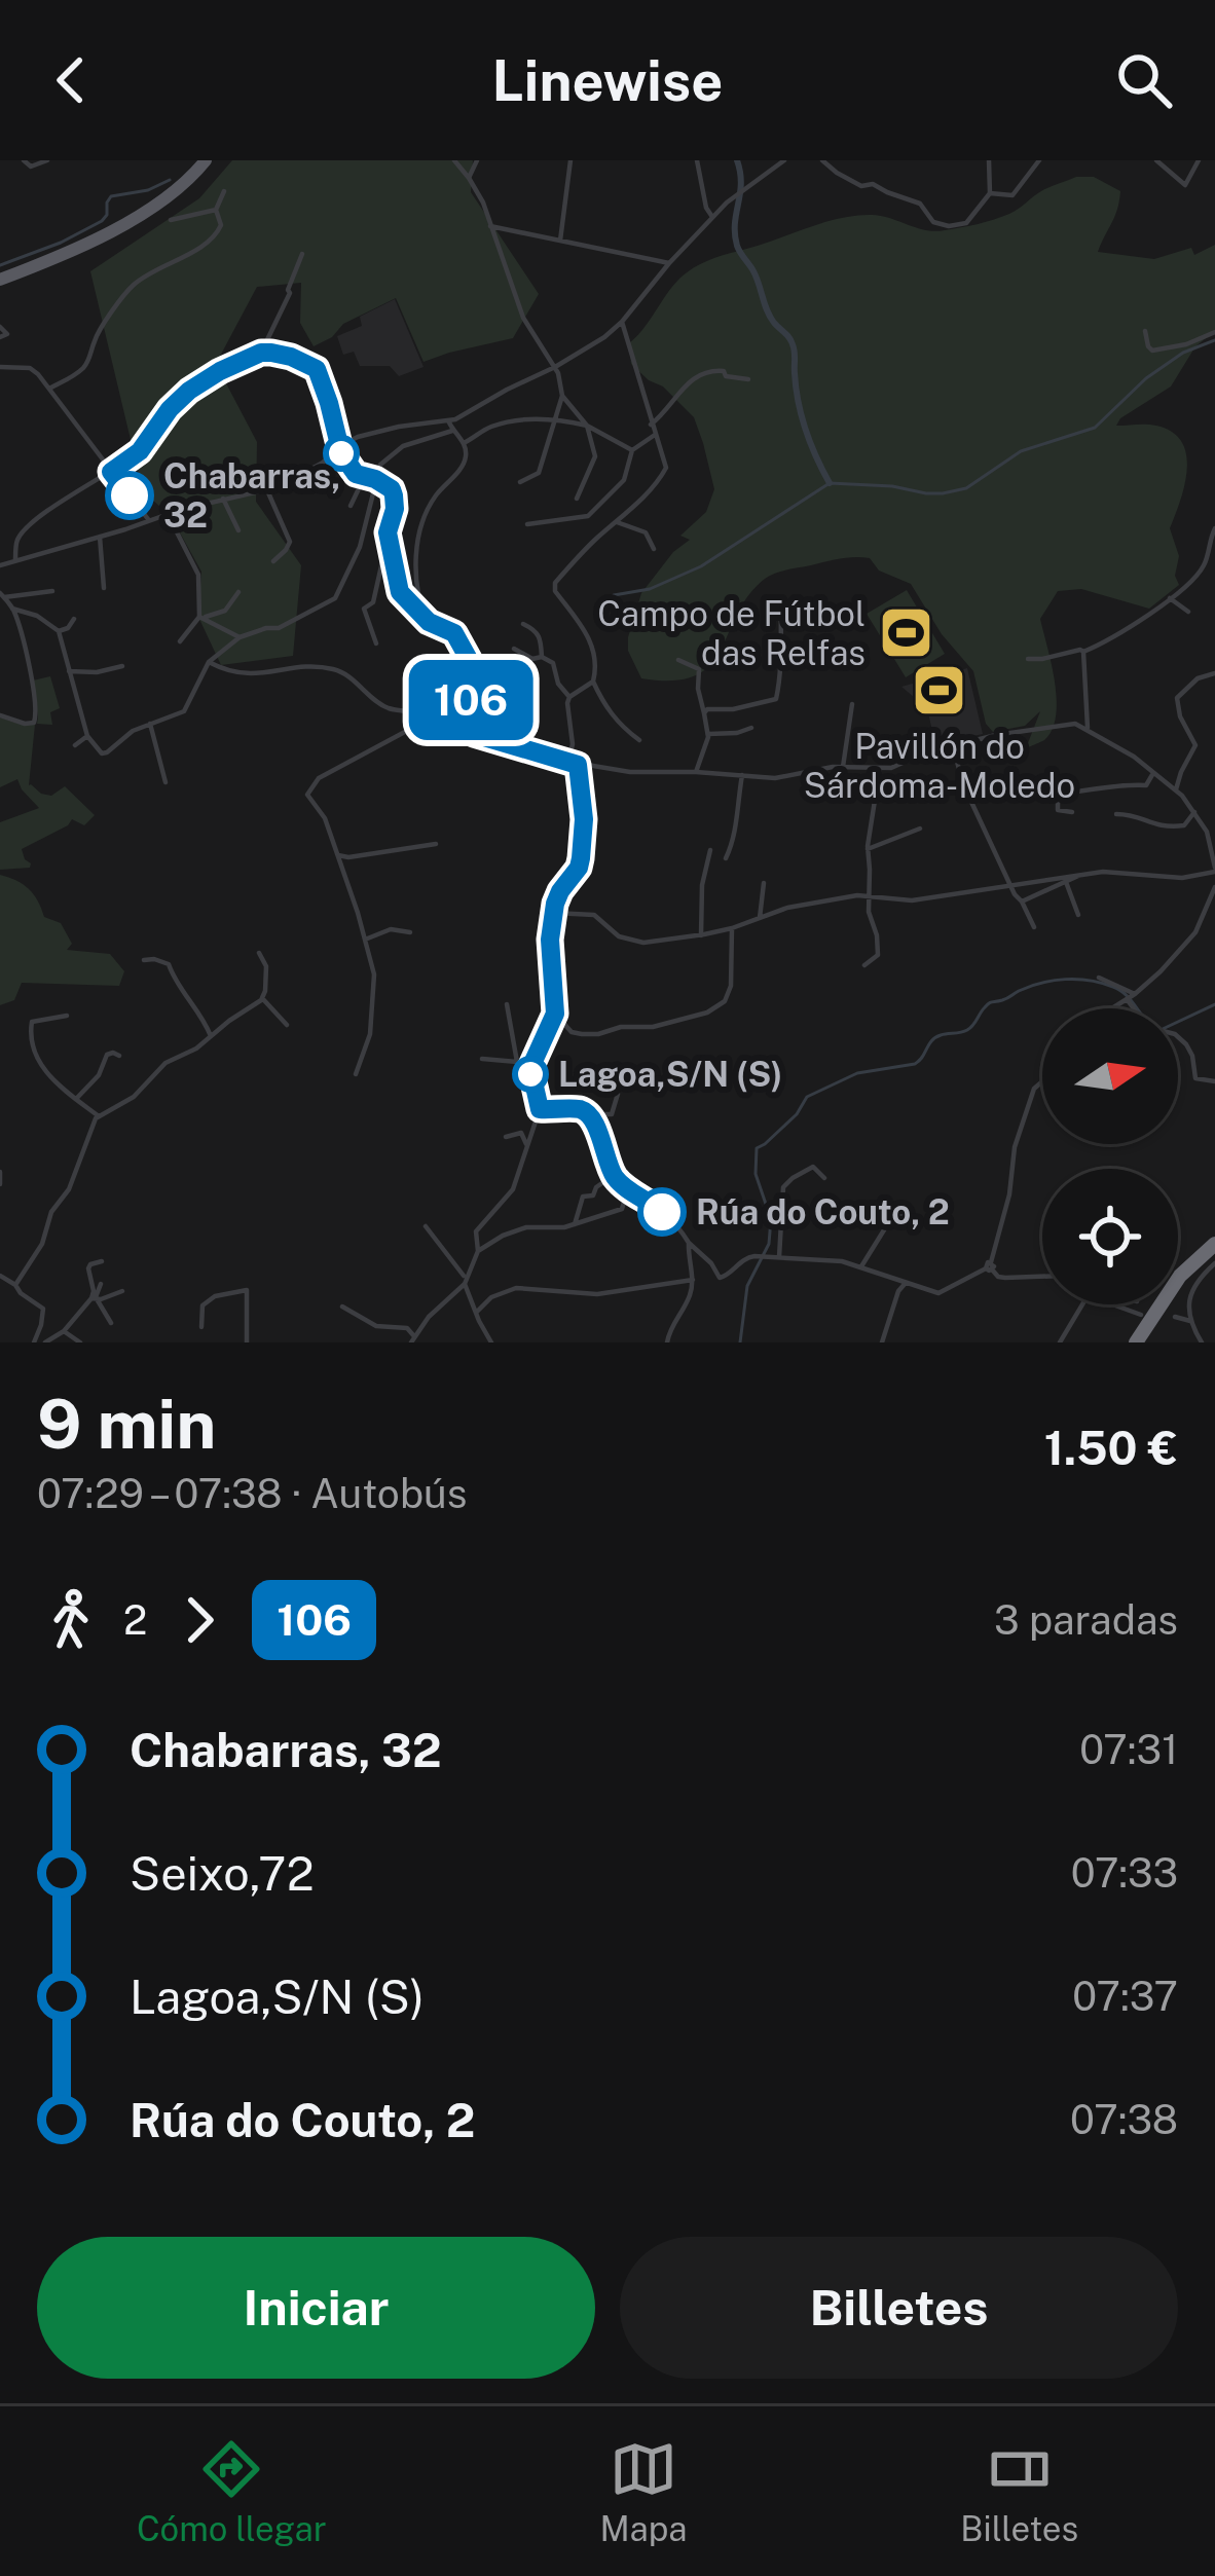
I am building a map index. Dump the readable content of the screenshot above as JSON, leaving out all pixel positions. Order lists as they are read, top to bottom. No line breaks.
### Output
{"places":{"other":["Chabarras, 32","Lagoa,S/N (S)","Rúa do Couto, 2"],"sports":["Campo de Fútbol das Relfas","Pavillón do Sárdoma-Moledo"]},"lines":["bus line 106"],"north":"right","page":{"header":"Linewise","on_map":"106","heading":["9 min","07:29 – 07:38 · Autobús","1.50 €"],"legs":["2","106","3 paradas"],"list":[{"name":"Chabarras, 32","value":"07:31"},{"name":"Seixo,72","value":"07:33"},{"name":"Lagoa,S/N (S)","value":"07:37"},{"name":"Rúa do Couto, 2","value":"07:38"}],"buttons":["Iniciar","Billetes"],"tabs":["Cómo llegar","Mapa","Billetes"]}}
